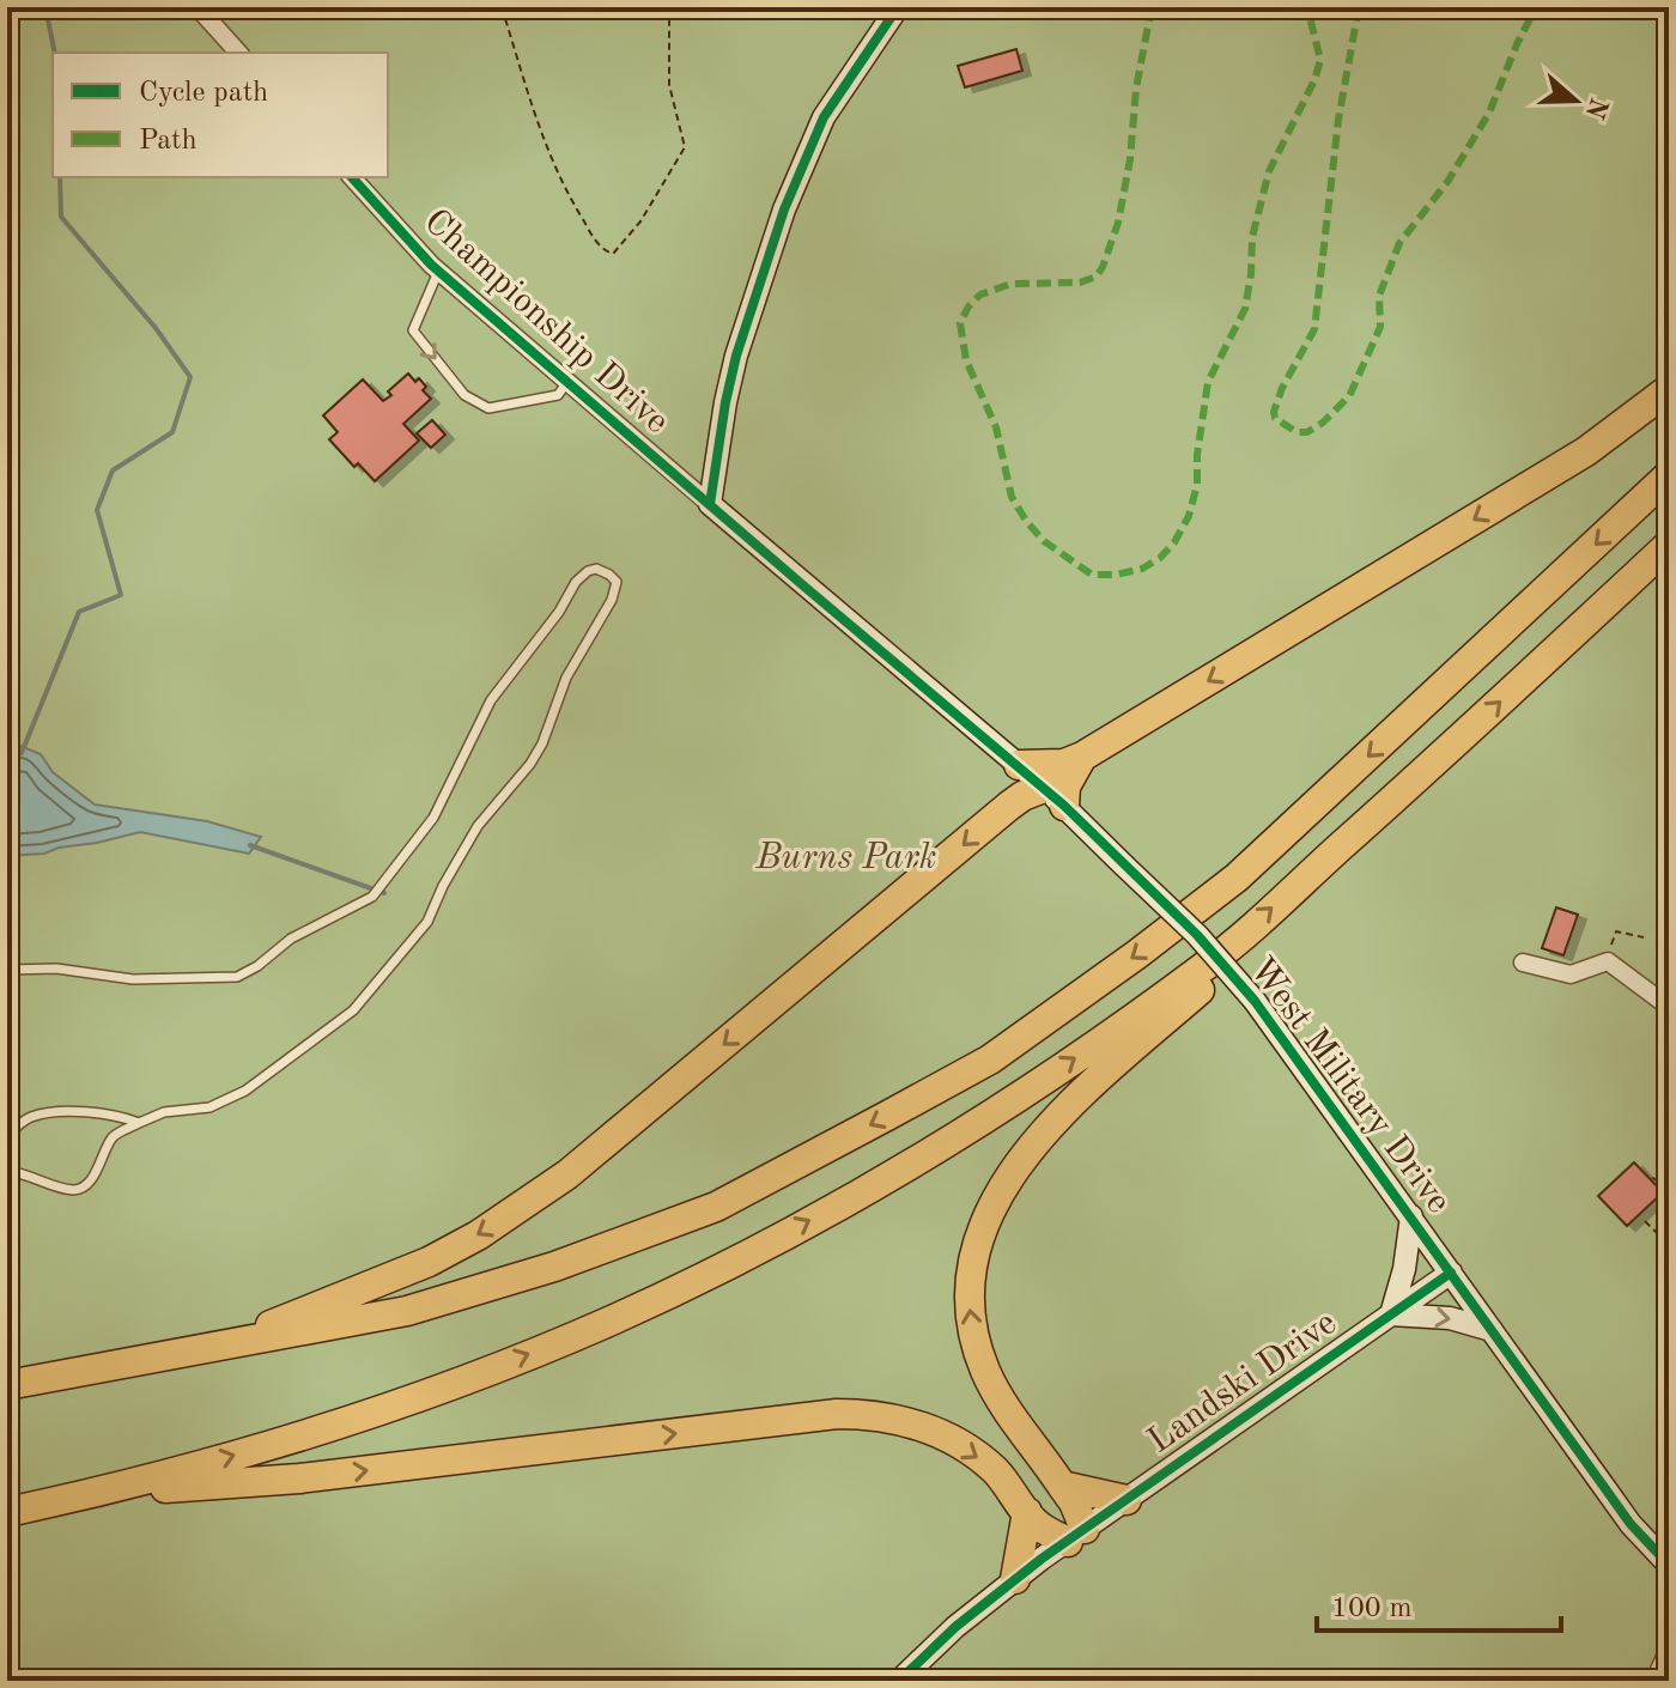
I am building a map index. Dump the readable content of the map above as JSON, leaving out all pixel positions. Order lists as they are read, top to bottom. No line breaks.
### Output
{"streets":{"street":["Championship Drive","West Military Drive","Landski Drive"]},"crossings":[["Championship Drive","West Military Drive"],["West Military Drive","Landski Drive"]],"parks":["Burns Park"],"legend":["Cycle path","Path"],"scale_bar":"100 m","north":"right"}
